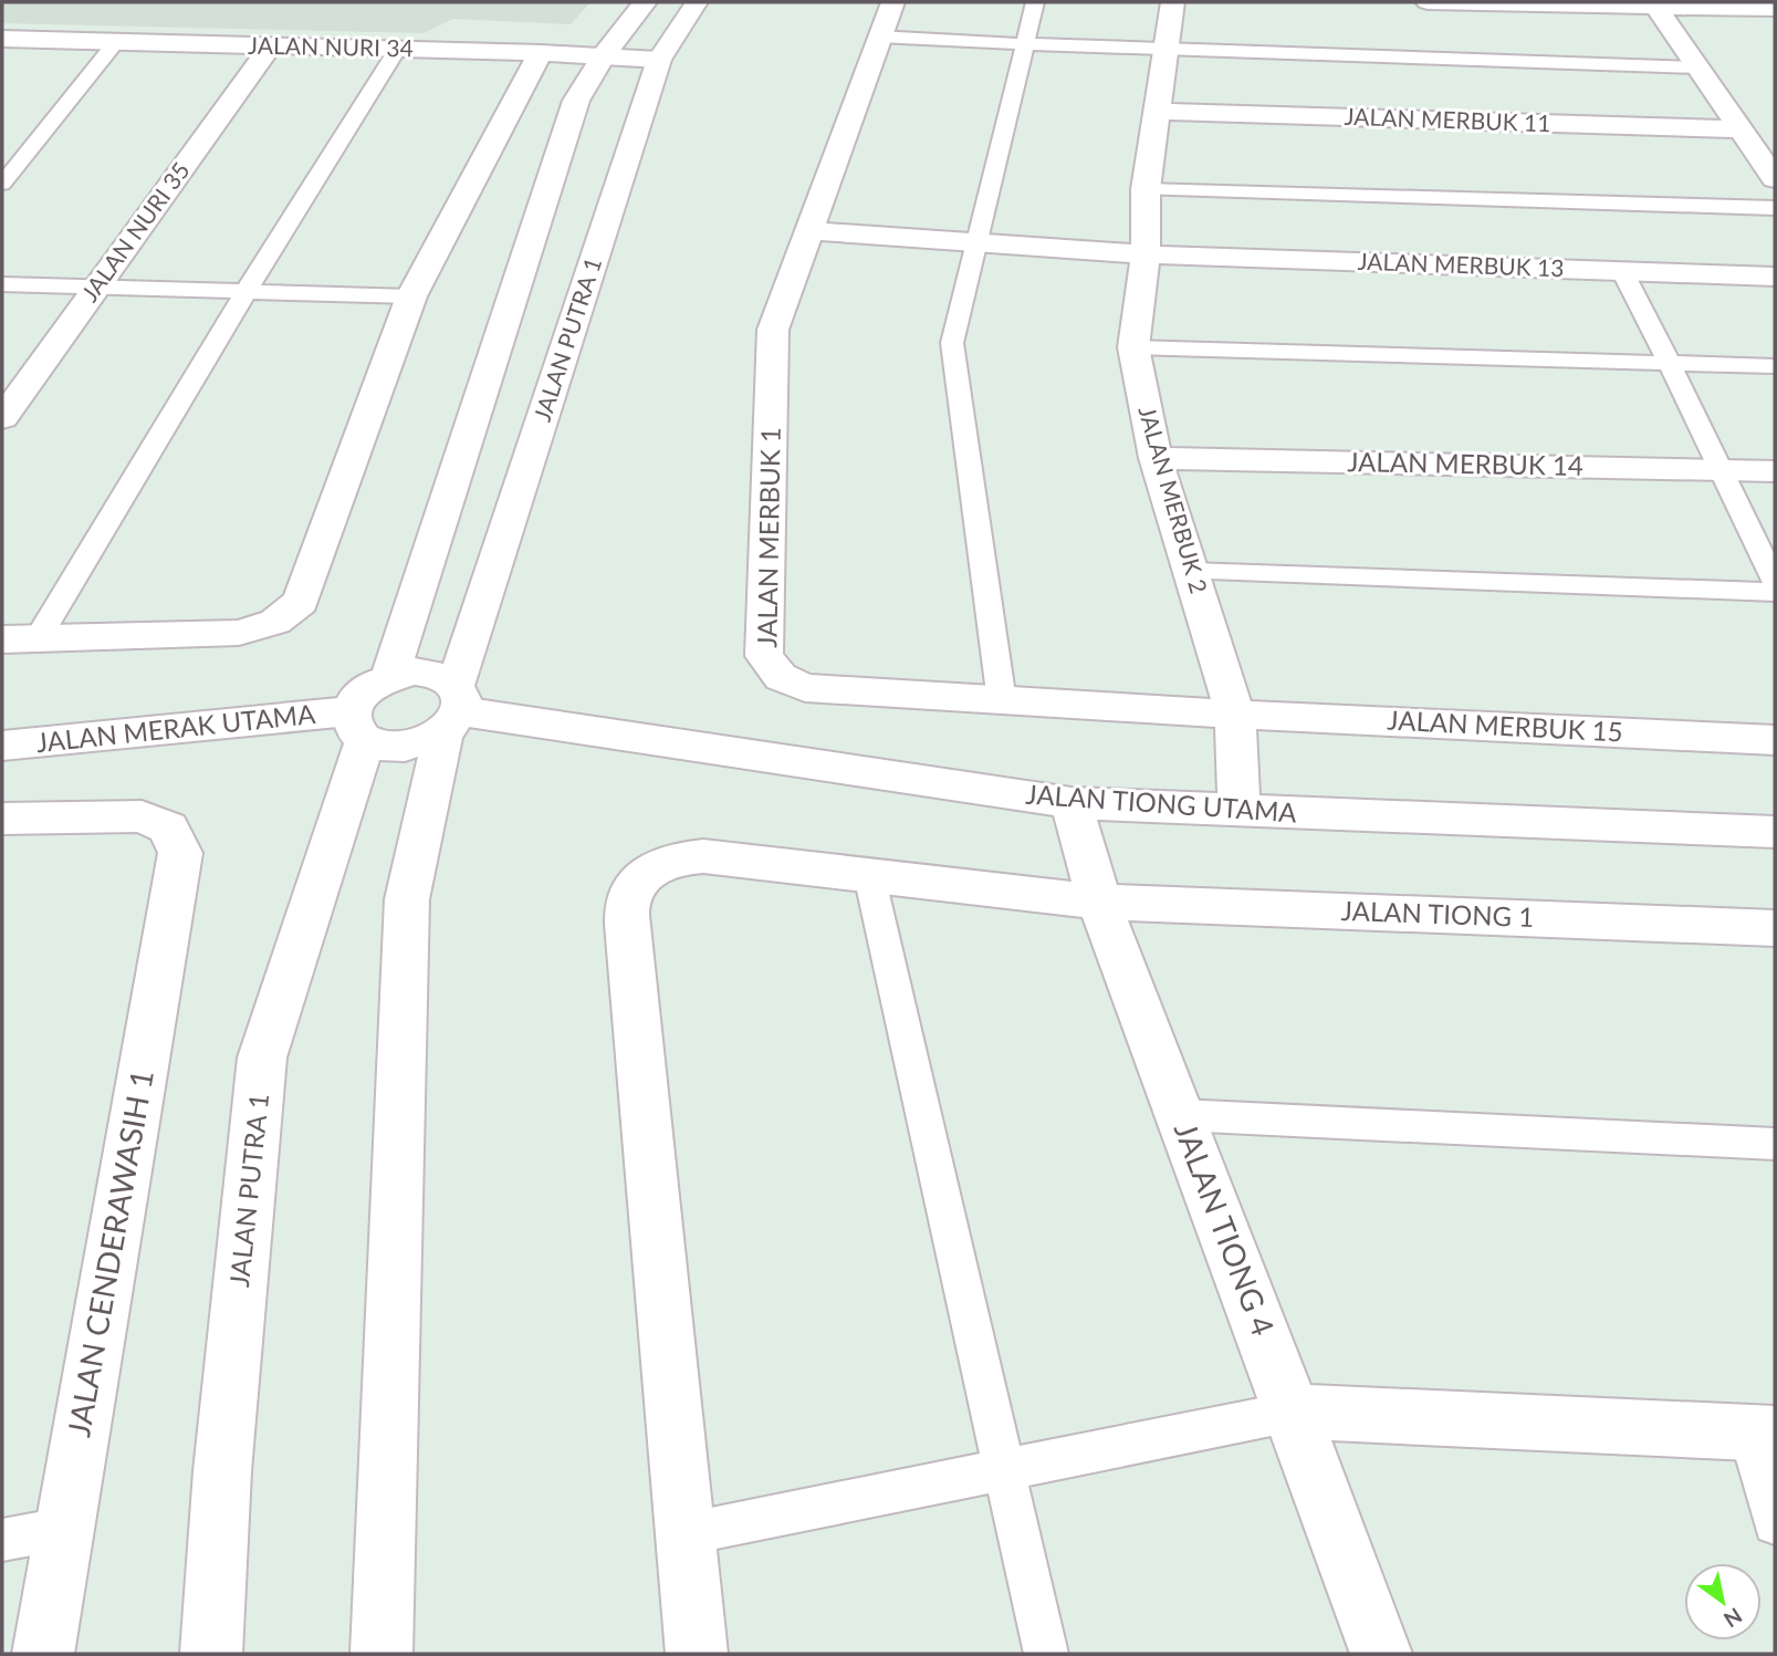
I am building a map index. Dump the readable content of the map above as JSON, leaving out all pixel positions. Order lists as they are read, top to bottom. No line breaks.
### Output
{"streets":{"street":["JALAN NURI 34","JALAN MERBUK 11","JALAN NURI 35","JALAN MERBUK 13","JALAN PUTRA 1","JALAN MERBUK 14","JALAN MERBUK 2","JALAN MERBUK 1","JALAN MERBUK 15","JALAN MERAK UTAMA","JALAN TIONG UTAMA","JALAN TIONG 1","JALAN TIONG 4","JALAN CENDERAWASIH 1"]},"crossings":[["JALAN NURI 34","JALAN NURI 35"],["JALAN NURI 34","JALAN PUTRA 1"],["JALAN MERBUK 11","JALAN MERBUK 2"],["JALAN MERBUK 13","JALAN MERBUK 2"],["JALAN MERBUK 13","JALAN MERBUK 1"],["JALAN PUTRA 1","JALAN MERAK UTAMA"],["JALAN PUTRA 1","JALAN TIONG UTAMA"],["JALAN MERBUK 14","JALAN MERBUK 2"],["JALAN MERBUK 2","JALAN MERBUK 1"],["JALAN MERBUK 2","JALAN MERBUK 15"],["JALAN MERBUK 2","JALAN TIONG UTAMA"],["JALAN MERBUK 1","JALAN MERBUK 15"],["JALAN MERAK UTAMA","JALAN TIONG UTAMA"],["JALAN TIONG UTAMA","JALAN TIONG 4"],["JALAN TIONG 1","JALAN TIONG 4"]],"north":"bottom right"}
